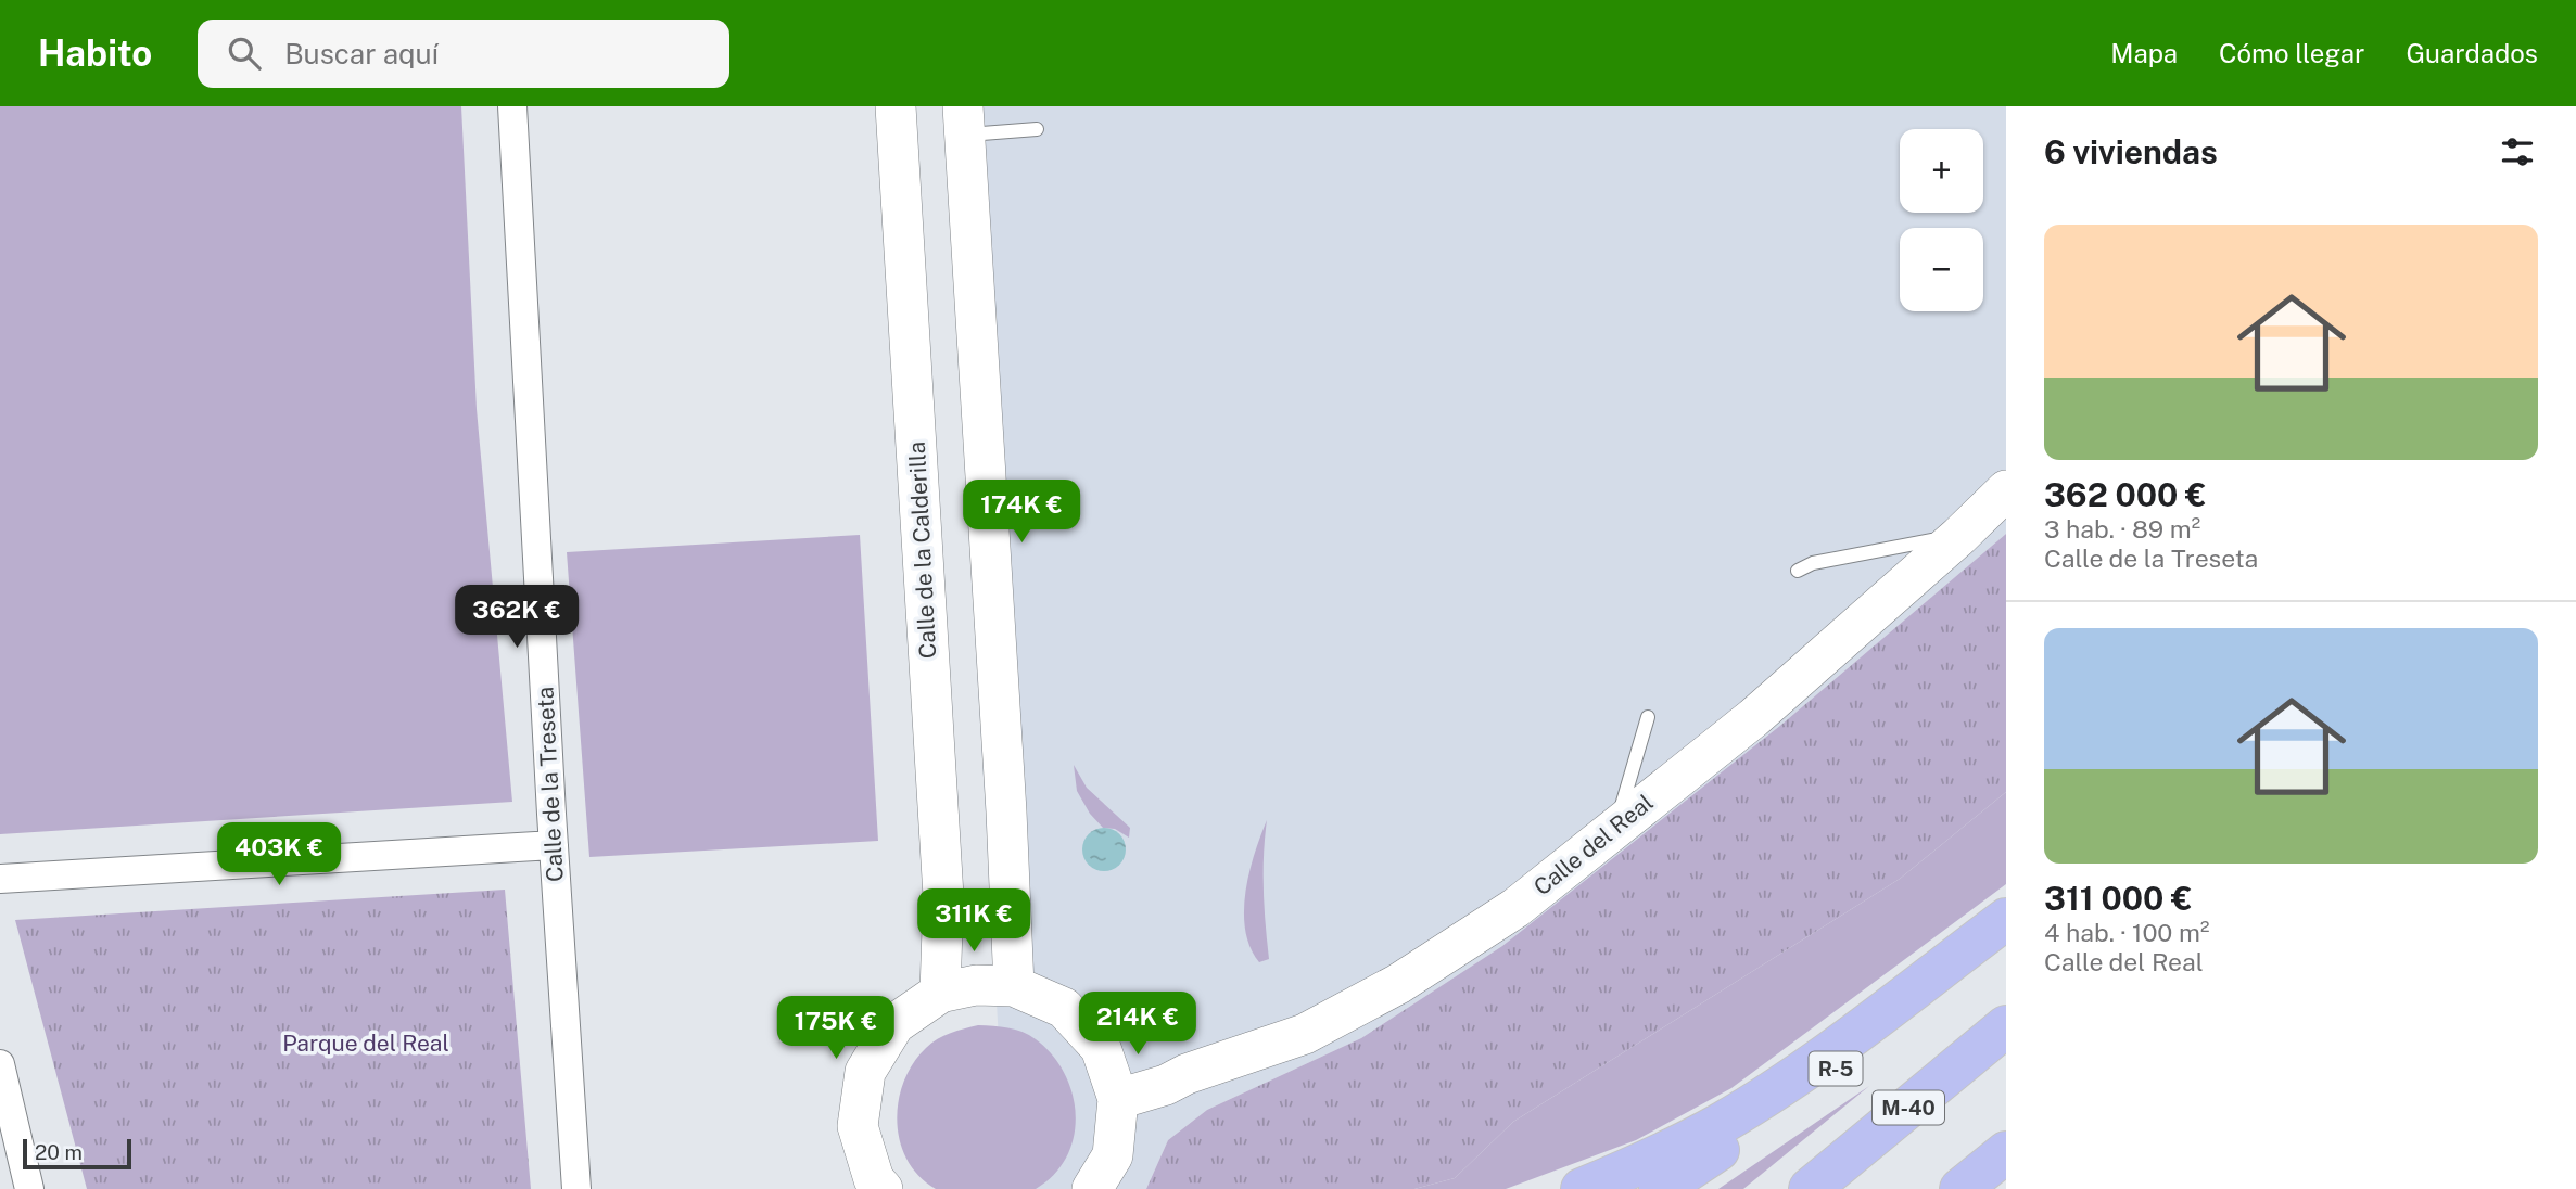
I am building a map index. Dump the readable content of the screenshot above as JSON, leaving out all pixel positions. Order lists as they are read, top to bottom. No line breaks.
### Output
{"streets":{"highway":["R-5","M-40"],"street":["Calle de la Calderilla","Calle de la Treseta","Calle del Real"]},"parks":["Parque del Real"],"scale_bar":"20 m","page":{"header":"Habito","search":"Buscar aquí","nav":["Mapa","Cómo llegar","Guardados"],"heading":"6 viviendas","map_buttons":["+","−"],"list":[{"name":"362 000 €","note":"3 hab. · 89 m² · Calle de la Treseta"},{"name":"311 000 €","note":"4 hab. · 100 m² · Calle del Real"}],"price":["174K €","362K €","403K €","311K €","214K €","175K €"],"scale":"20 m"}}
